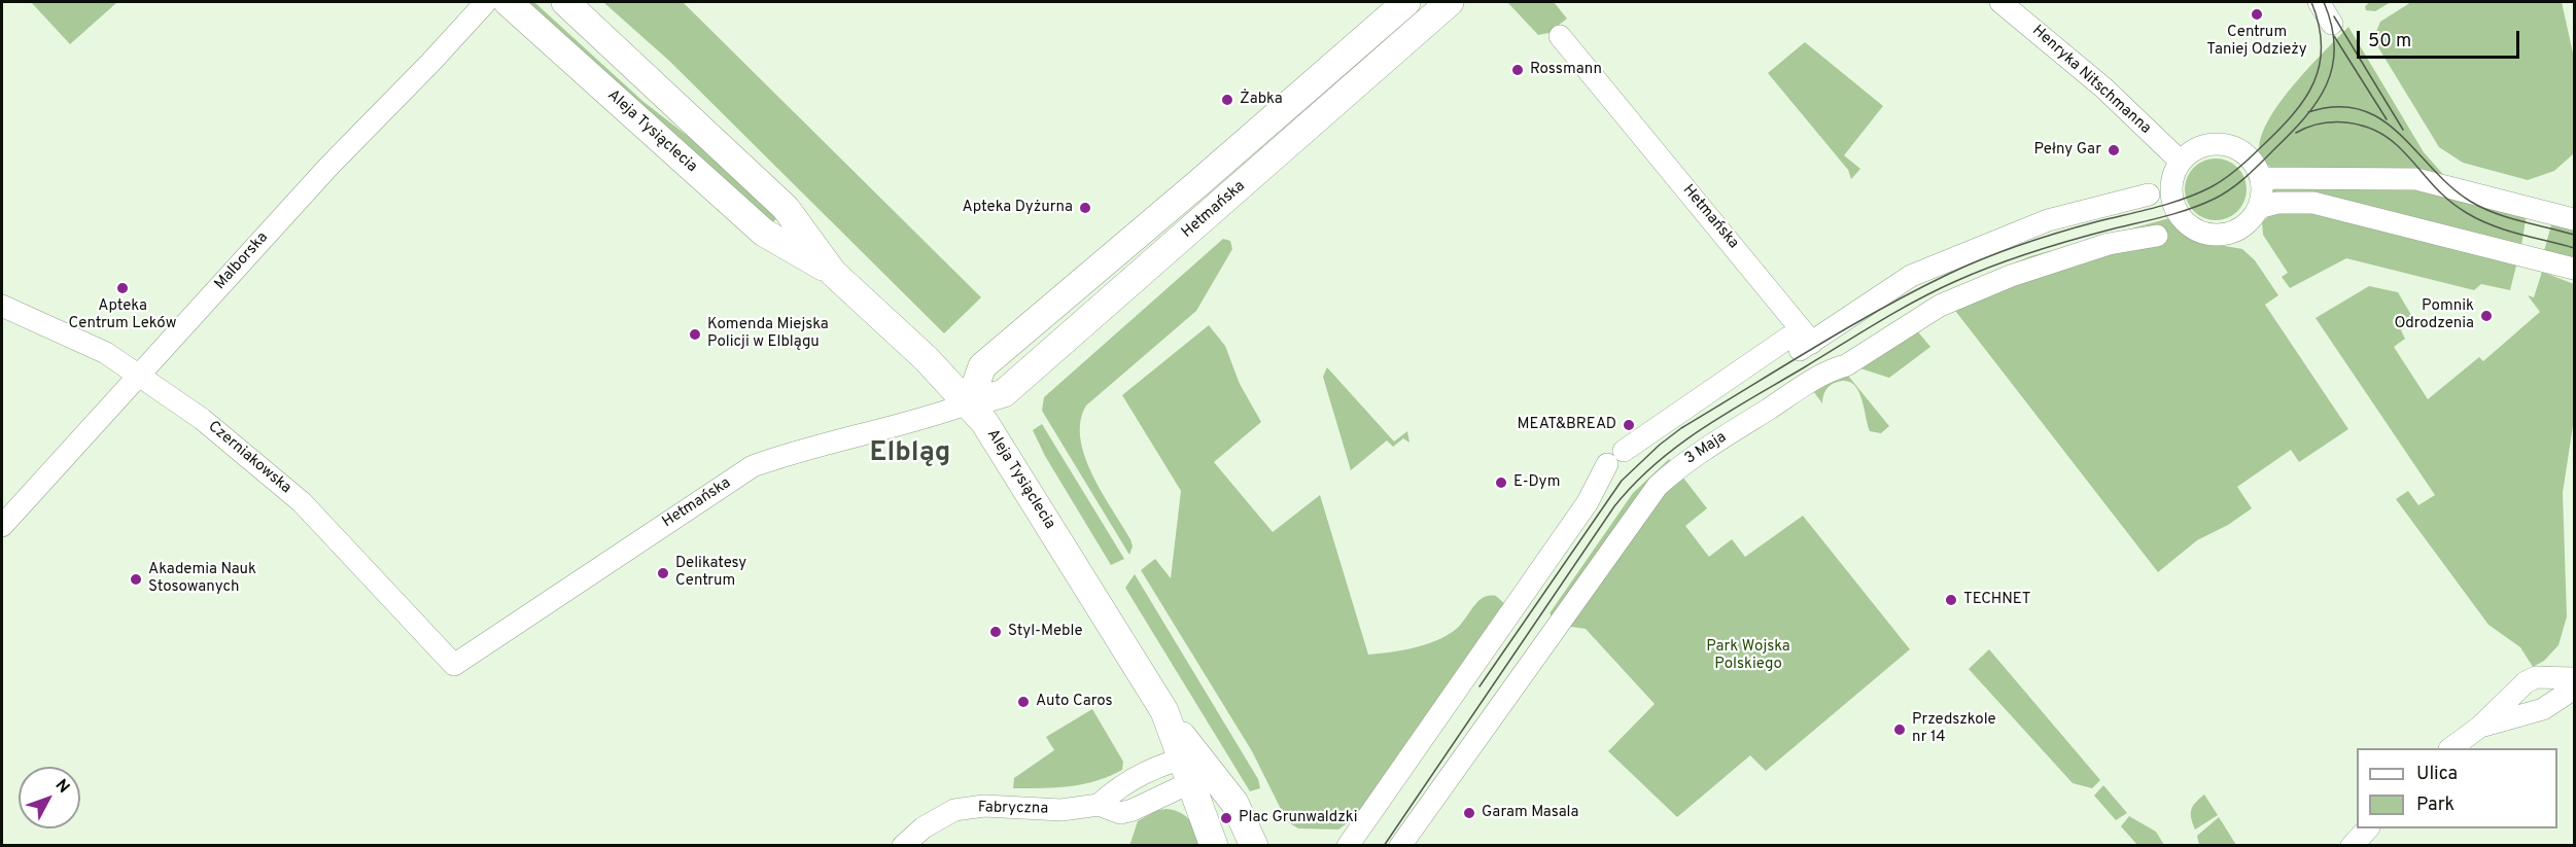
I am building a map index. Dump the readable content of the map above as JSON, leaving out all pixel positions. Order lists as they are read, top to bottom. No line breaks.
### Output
{"streets":{"main road":["Aleja Tysiąclecia","Hetmańska"],"street":["Henryka Nitschmanna","Malborska","3 Maja","Czerniakowska","Fabryczna"]},"crossings":[["Aleja Tysiąclecia","Hetmańska"],["Aleja Tysiąclecia","Fabryczna"],["Hetmańska","Czerniakowska"],["Malborska","Czerniakowska"]],"districts":["Elbląg"],"parks":["Park Wojska Polskiego"],"places":["Centrum Taniej Odzieży","Rossmann","Żabka","Pełny Gar","Apteka Dyżurna","Apteka Centrum Leków","Pomnik Odrodzenia","Komenda Miejska Policji w Elblągu","MEAT&BREAD","E-Dym","Delikatesy Centrum","Akademia Nauk Stosowanych","TECHNET","Styl-Meble","Auto Caros","Przedszkole nr 14","Garam Masala","Plac Grunwaldzki"],"legend":["Ulica","Park"],"scale_bar":"50 m","north":"top right"}
